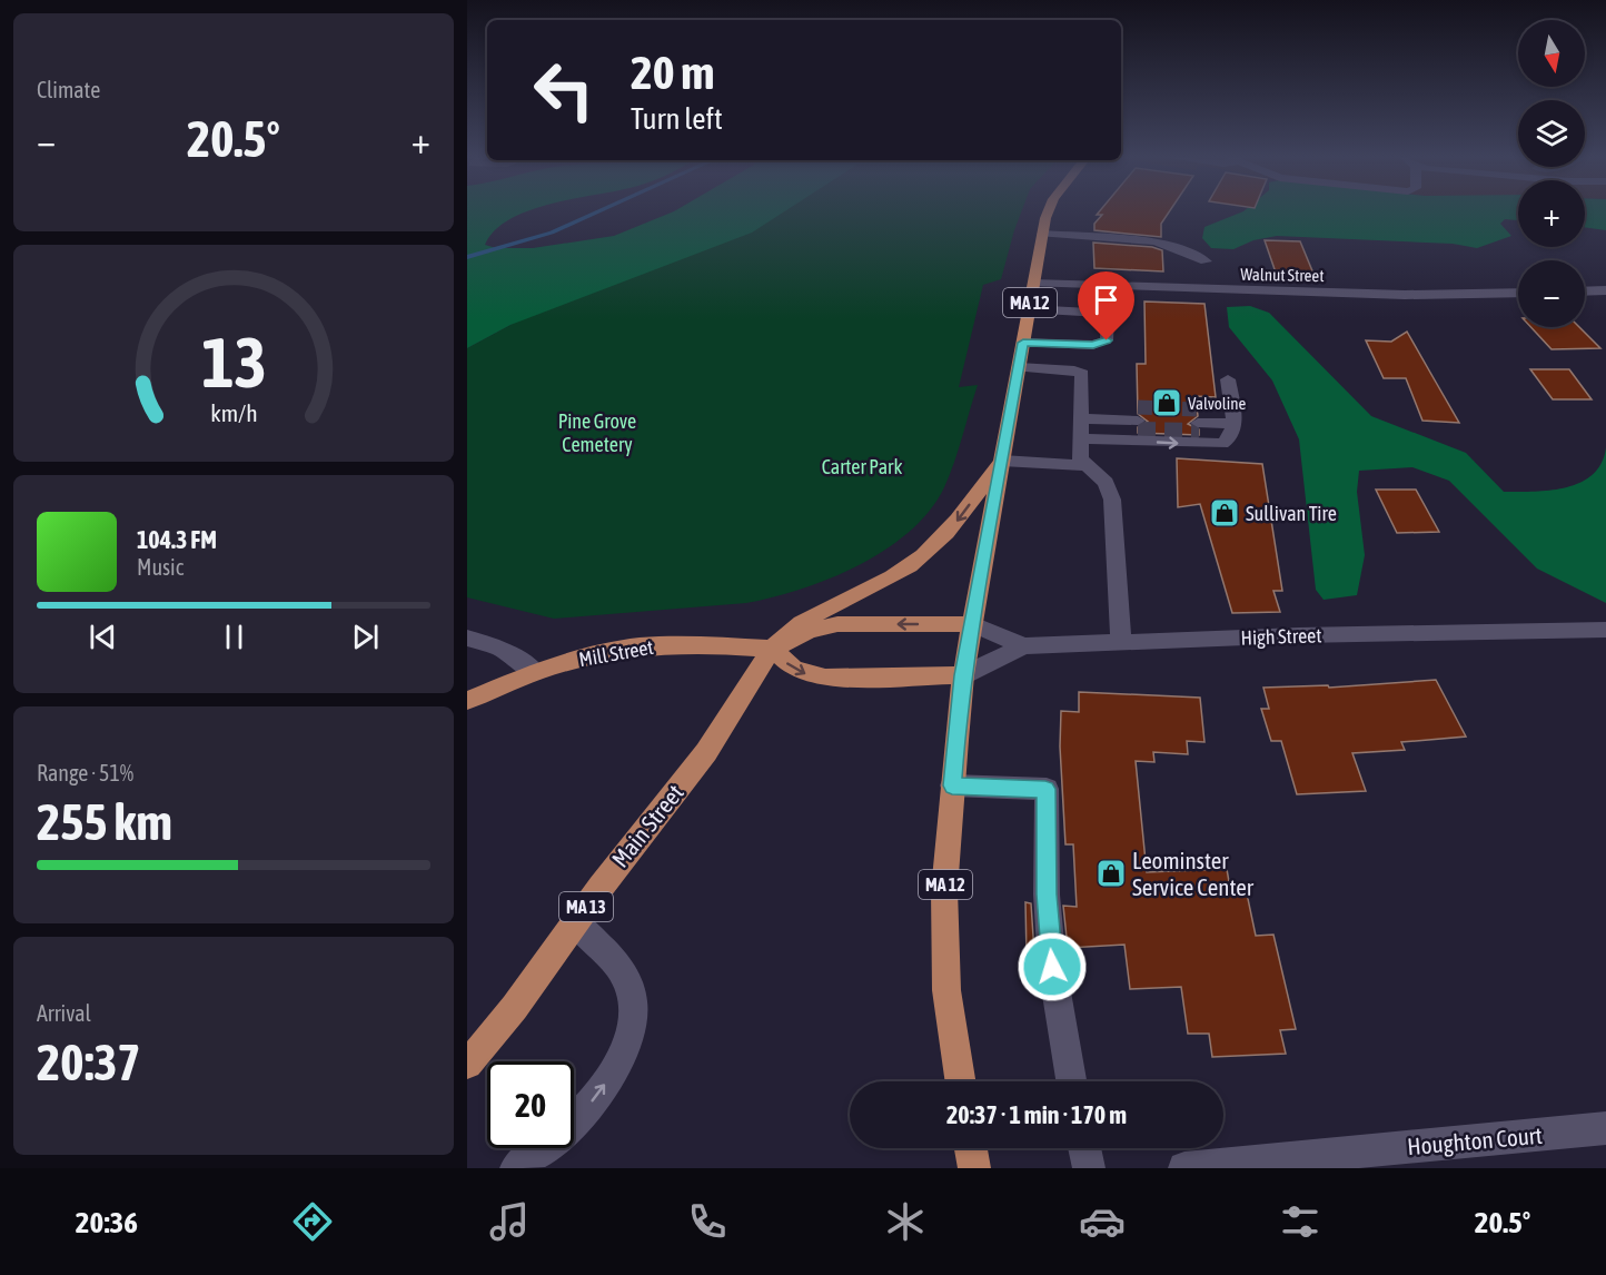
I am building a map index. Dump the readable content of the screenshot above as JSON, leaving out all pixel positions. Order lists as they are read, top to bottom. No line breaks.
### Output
{"streets":{"main road":["MA 12","Mill Street","Main Street","MA 13"],"street":["Walnut Street","High Street","Houghton Court"]},"crossings":[["Walnut Street","MA 12"],["MA 12","High Street"],["Mill Street","Main Street"]],"parks":["Pine Grove Cemetery","Carter Park"],"places":{"shop":["Valvoline","Sullivan Tire","Leominster Service Center"]},"north":"bottom","page":{"tile":["Climate",["Range · 51%","255 km"],["Arrival","20:37"]],"map_buttons":["+","−"],"turn":["20 m","Turn left"],"heat":["−","20.5°","+"],"song":["104.3 FM","Music"],"limit":"20","trip":"20:37 · 1 min · 170 m","tabs":["20:36","20.5°"],"gauge":["13","km/h"]}}
